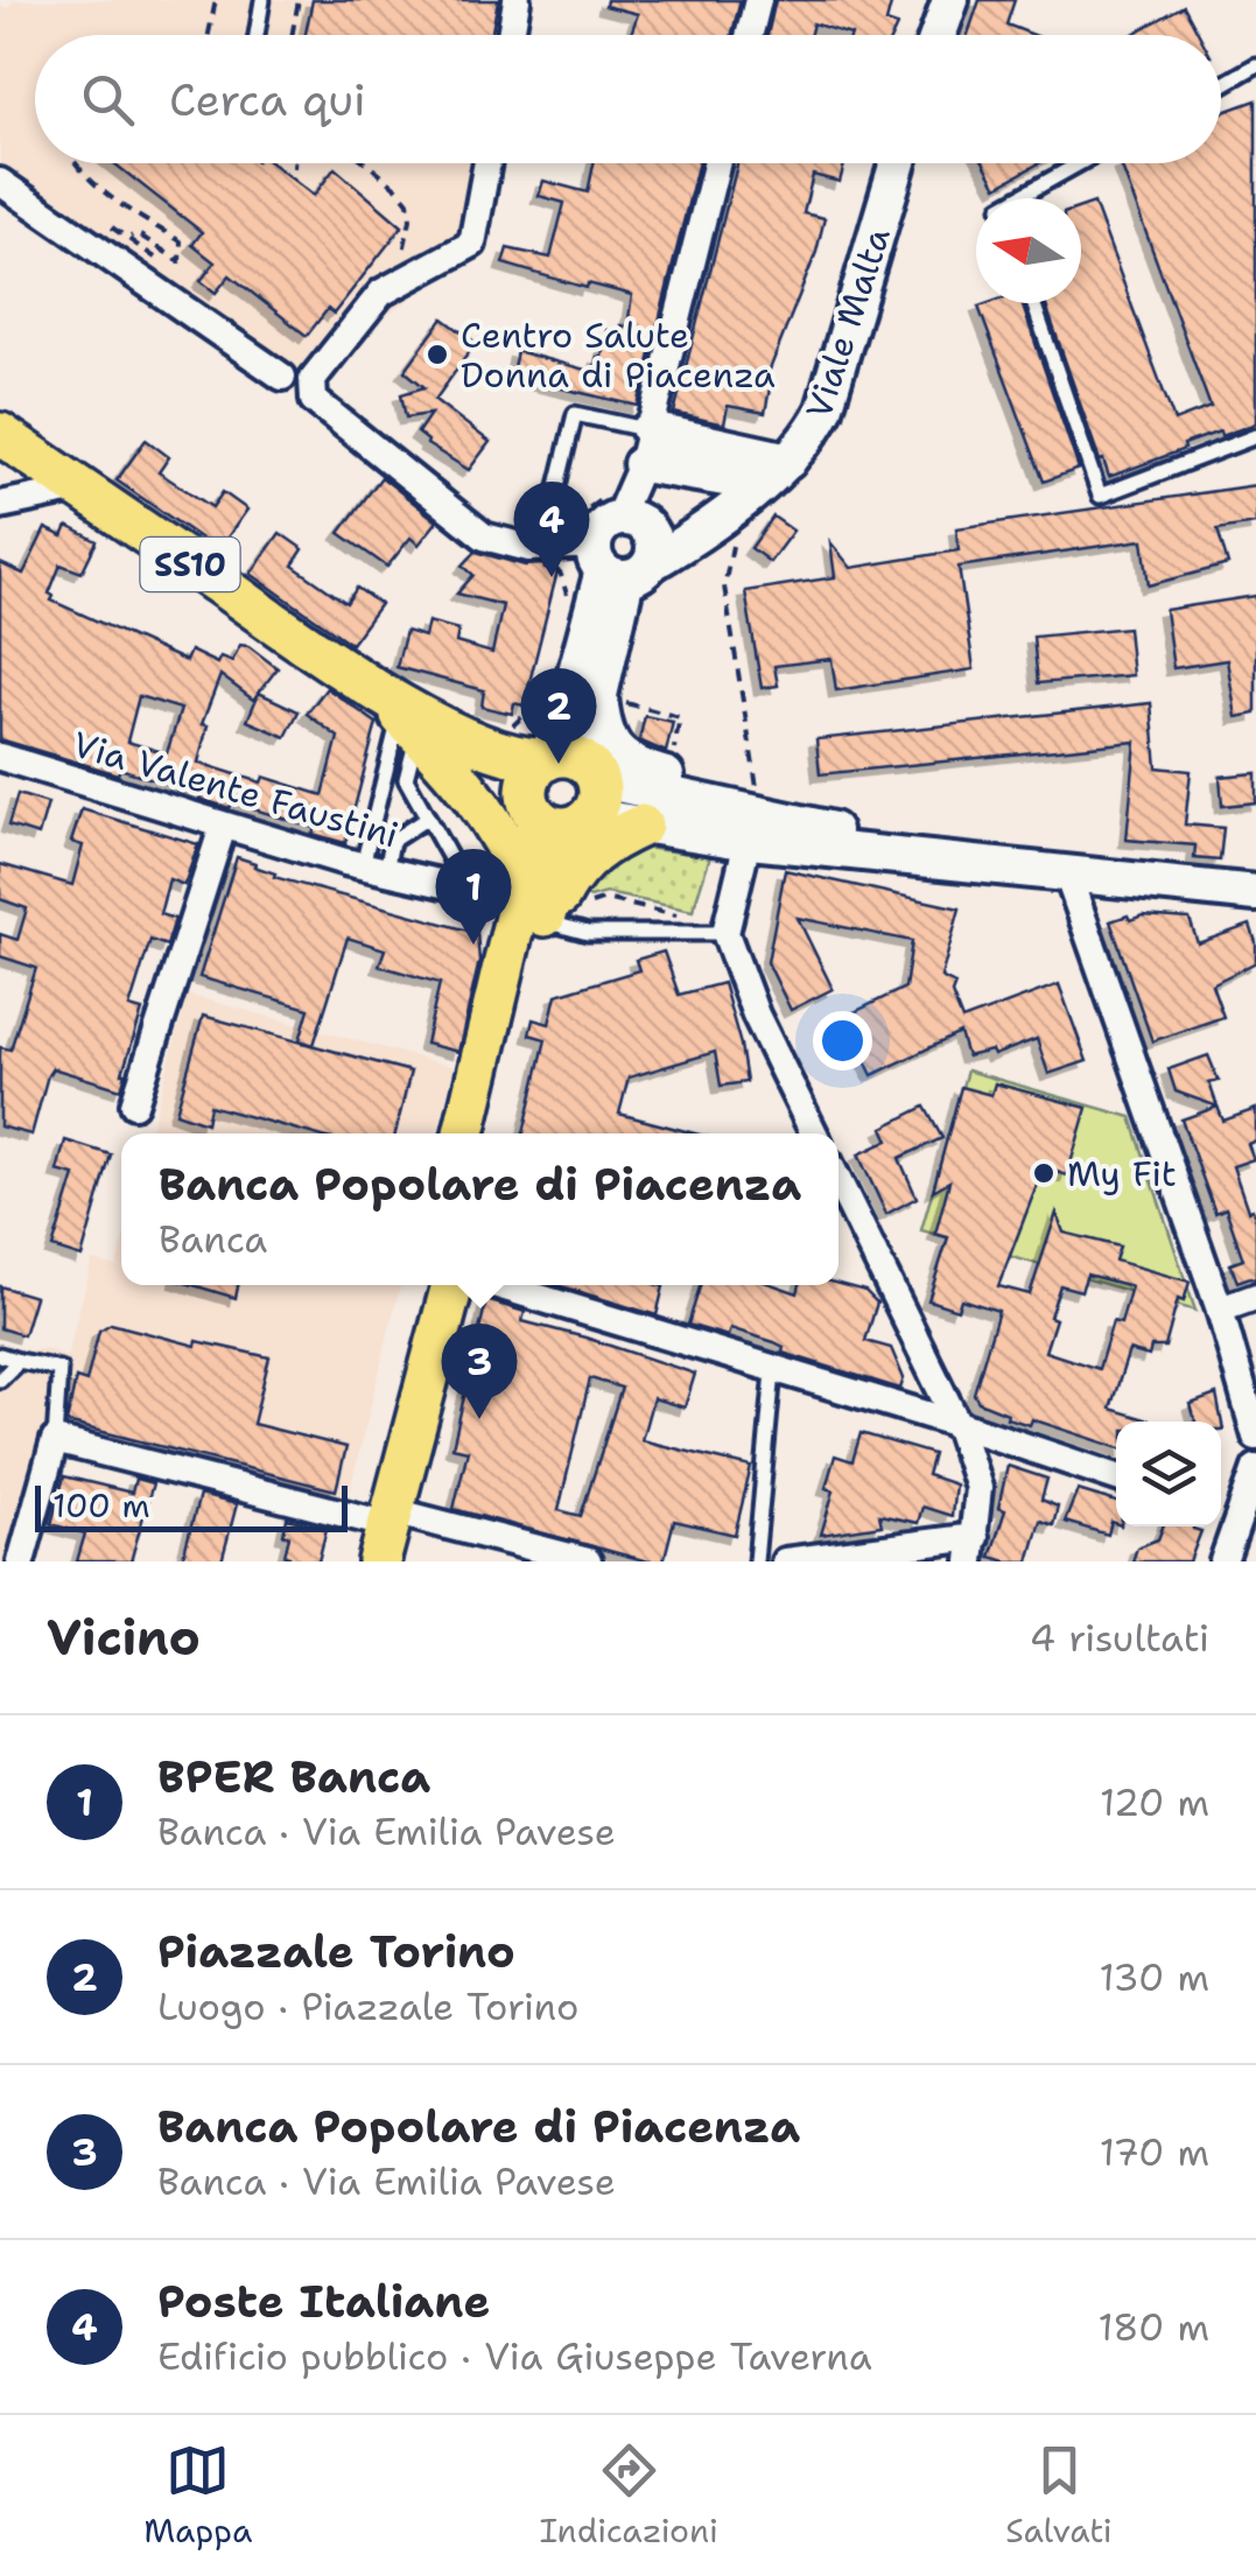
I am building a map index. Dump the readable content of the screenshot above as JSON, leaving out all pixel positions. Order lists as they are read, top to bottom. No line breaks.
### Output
{"streets":{"main road":["SS10"],"street":["Viale Malta","Via Valente Faustini"]},"crossings":[["SS10","Via Valente Faustini"]],"places":["Centro Salute Donna di Piacenza","My Fit"],"scale_bar":"100 m","north":"left","page":{"search":"Cerca qui","pins":["4","2","1","3"],"popup":["Banca Popolare di Piacenza","Banca"],"scale":"100 m","heading":["Vicino","4 risultati"],"list":[{"mark":"1","name":"BPER Banca","note":"Banca · Via Emilia Pavese","value":"120 m"},{"mark":"2","name":"Piazzale Torino","note":"Luogo · Piazzale Torino","value":"130 m"},{"mark":"3","name":"Banca Popolare di Piacenza","note":"Banca · Via Emilia Pavese","value":"170 m"},{"mark":"4","name":"Poste Italiane","note":"Edificio pubblico · Via Giuseppe Taverna","value":"180 m"}],"nav":["Mappa","Indicazioni","Salvati"]}}
